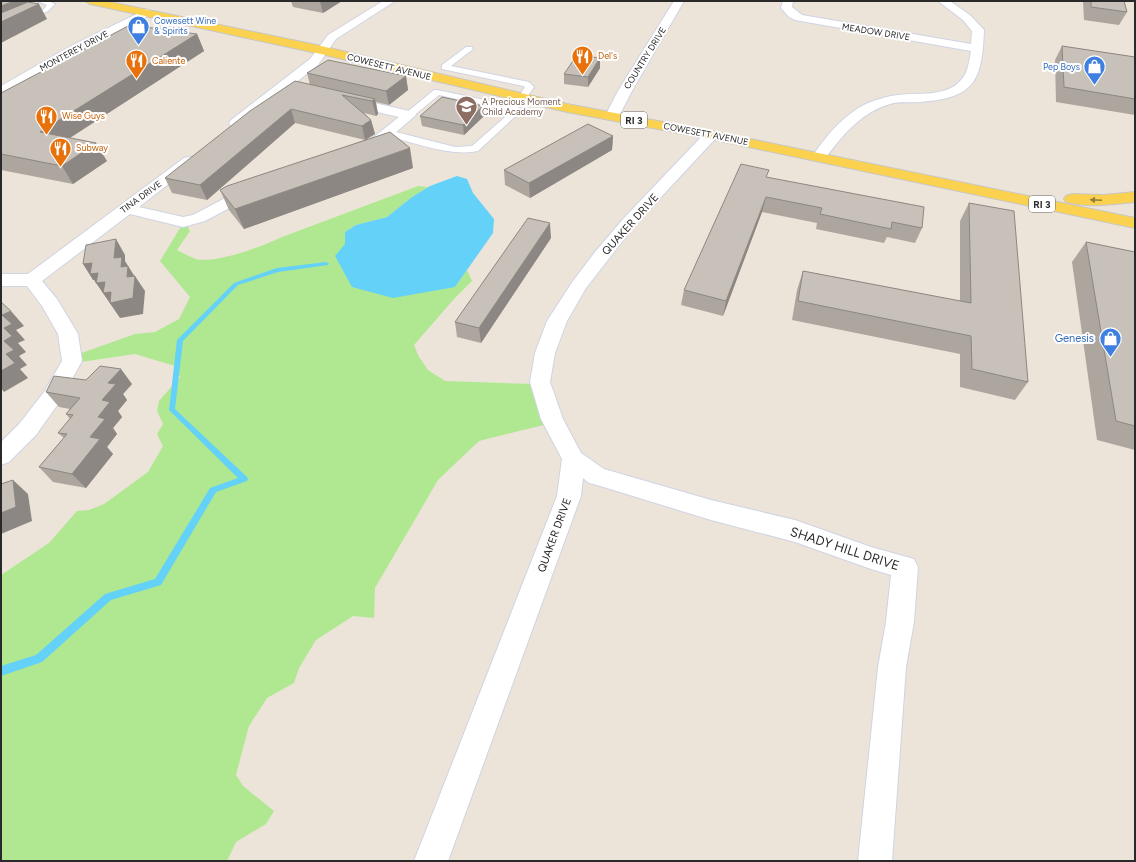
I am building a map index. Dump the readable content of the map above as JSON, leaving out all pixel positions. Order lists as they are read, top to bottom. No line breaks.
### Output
{"streets":{"main road":["COWESETT AVENUE","RI 3"],"street":["MEADOW DRIVE","MONTEREY DRIVE","COUNTRY DRIVE","TINA DRIVE","QUAKER DRIVE","SHADY HILL DRIVE"]},"crossings":[["MONTEREY DRIVE","COWESETT AVENUE"],["COUNTRY DRIVE","COWESETT AVENUE"],["COWESETT AVENUE","QUAKER DRIVE"],["QUAKER DRIVE","SHADY HILL DRIVE"]],"places":{"shop":["Cowesett Wine & Spirits","Pep Boys","Genesis"],"restaurant":["Del's","Caliente","Wise Guys","Subway"],"school or university":["A Precious Moment Child Academy"]}}
